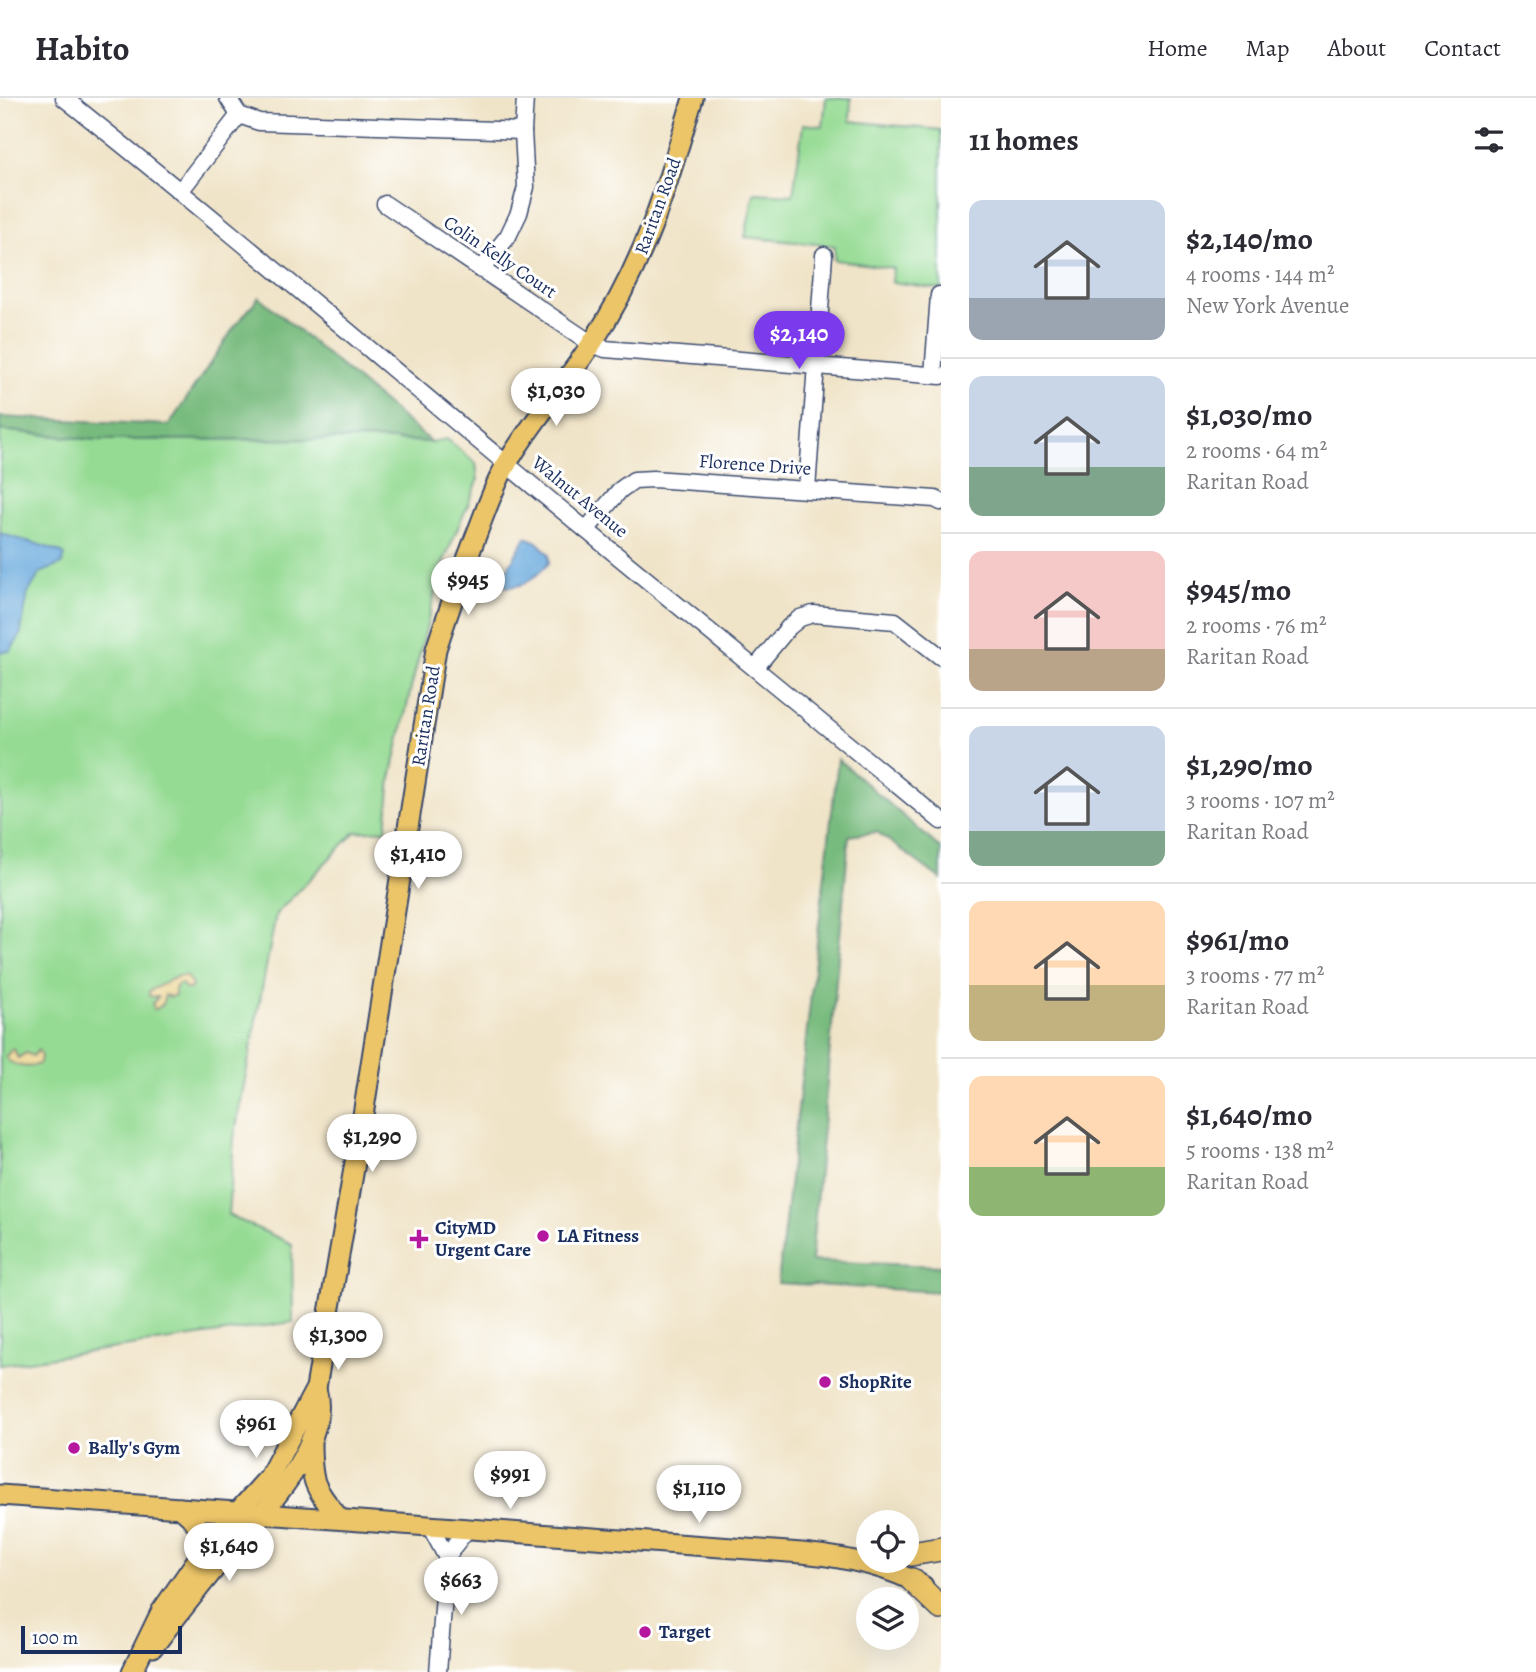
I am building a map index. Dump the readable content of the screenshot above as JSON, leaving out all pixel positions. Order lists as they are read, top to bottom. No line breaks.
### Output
{"streets":{"main road":["Raritan Road"],"street":["Colin Kelly Court","Florence Drive","Walnut Avenue"]},"crossings":[["Raritan Road","Colin Kelly Court"],["Raritan Road","Walnut Avenue"],["Florence Drive","Walnut Avenue"]],"places":{"other":["LA Fitness","ShopRite","Bally's Gym","Target"],"health":["CityMD Urgent Care"]},"scale_bar":"100 m","page":{"header":"Habito","nav":["Home","Map","About","Contact"],"heading":"11 homes","list":[{"name":"$2,140/mo","note":"4 rooms · 144 m² · New York Avenue"},{"name":"$1,030/mo","note":"2 rooms · 64 m² · Raritan Road"},{"name":"$945/mo","note":"2 rooms · 76 m² · Raritan Road"},{"name":"$1,290/mo","note":"3 rooms · 107 m² · Raritan Road"},{"name":"$961/mo","note":"3 rooms · 77 m² · Raritan Road"},{"name":"$1,640/mo","note":"5 rooms · 138 m² · Raritan Road"}],"price":["$2,140","$1,030","$945","$1,410","$1,290","$1,300","$961","$991","$1,110","$1,640","$663"],"scale":"100 m"}}
